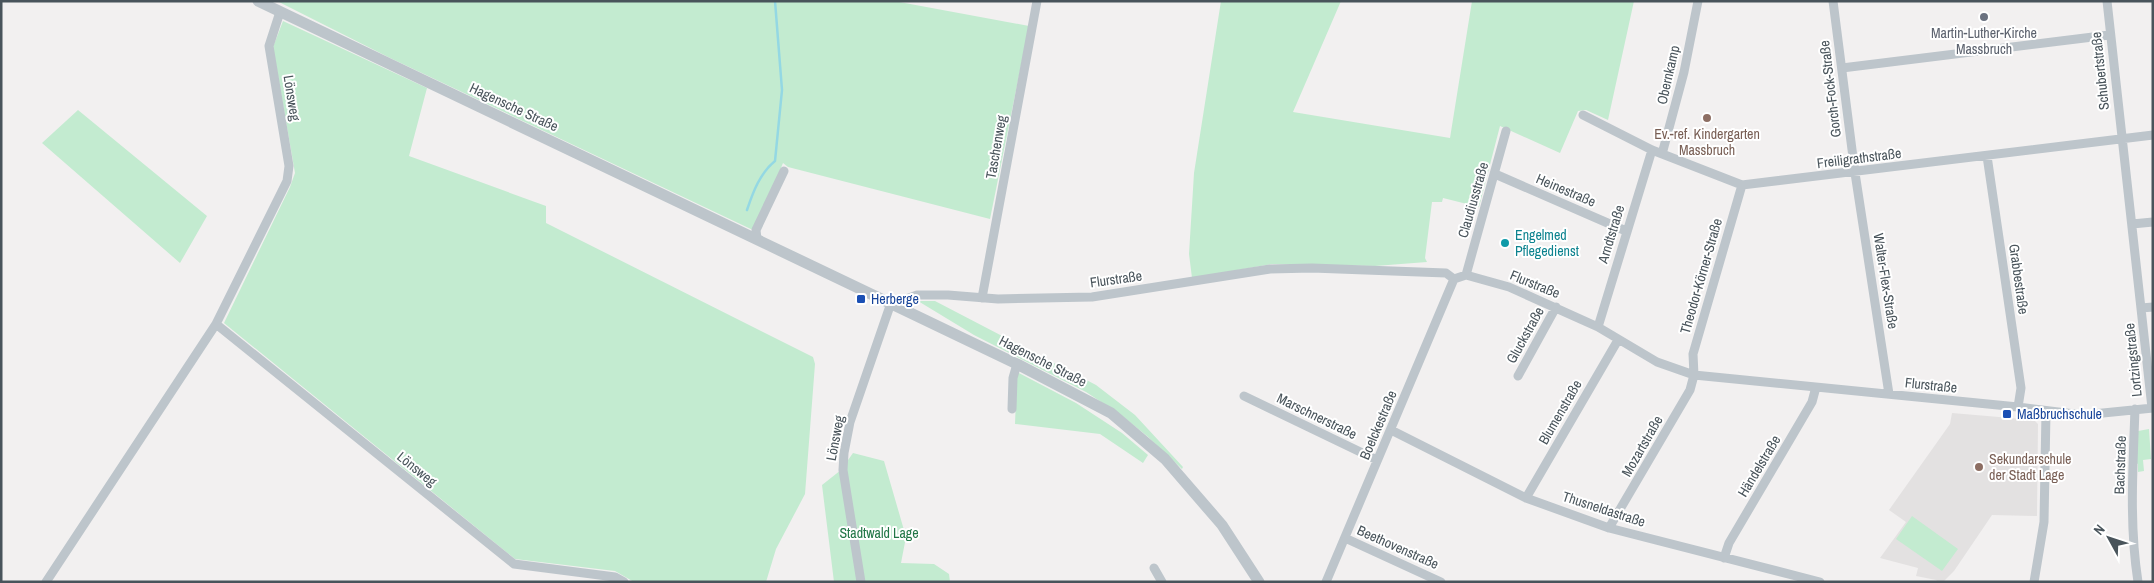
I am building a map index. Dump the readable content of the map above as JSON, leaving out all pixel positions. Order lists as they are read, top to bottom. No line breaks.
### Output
{"streets":{"street":["Schubertstraße","Obernkamp","Gorch-Fock-Straße","Lönsweg","Hagensche Straße","Taschenweg","Freiligrathstraße","Heinestraße","Claudiusstraße","Arndtstraße","Theodor-Körner-Straße","Flurstraße","Grabbestraße","Walter-Flex-Straße","Gluckstraße","Lortzingstraße","Blumenstraße","Marschnerstraße","Boelckestraße","Mozartstraße","Bachstraße","Händelstraße","Thusneldastraße","Beethovenstraße"]},"crossings":[["Schubertstraße","Freiligrathstraße"],["Schubertstraße","Lortzingstraße"],["Obernkamp","Freiligrathstraße"],["Gorch-Fock-Straße","Freiligrathstraße"],["Gorch-Fock-Straße","Walter-Flex-Straße"],["Lönsweg","Hagensche Straße"],["Lönsweg","Flurstraße"],["Hagensche Straße","Flurstraße"],["Taschenweg","Flurstraße"],["Freiligrathstraße","Arndtstraße"],["Freiligrathstraße","Theodor-Körner-Straße"],["Freiligrathstraße","Grabbestraße"],["Freiligrathstraße","Walter-Flex-Straße"],["Freiligrathstraße","Lortzingstraße"],["Heinestraße","Claudiusstraße"],["Heinestraße","Arndtstraße"],["Claudiusstraße","Flurstraße"],["Arndtstraße","Flurstraße"],["Theodor-Körner-Straße","Flurstraße"],["Theodor-Körner-Straße","Mozartstraße"],["Flurstraße","Grabbestraße"],["Flurstraße","Walter-Flex-Straße"],["Flurstraße","Gluckstraße"],["Flurstraße","Lortzingstraße"],["Flurstraße","Blumenstraße"],["Flurstraße","Boelckestraße"],["Flurstraße","Mozartstraße"],["Flurstraße","Bachstraße"],["Flurstraße","Händelstraße"],["Blumenstraße","Thusneldastraße"],["Marschnerstraße","Boelckestraße"],["Boelckestraße","Thusneldastraße"],["Boelckestraße","Beethovenstraße"],["Mozartstraße","Thusneldastraße"],["Händelstraße","Thusneldastraße"]],"parks":["Stadtwald Lage"],"places":{"other":["Martin-Luther-Kirche Massbruch","Ev.-ref. Kindergarten Massbruch","Engelmed Pflegedienst","Sekundarschule der Stadt Lage"],"transit":["Herberge","Maßbruchschule"]},"north":"top left"}
